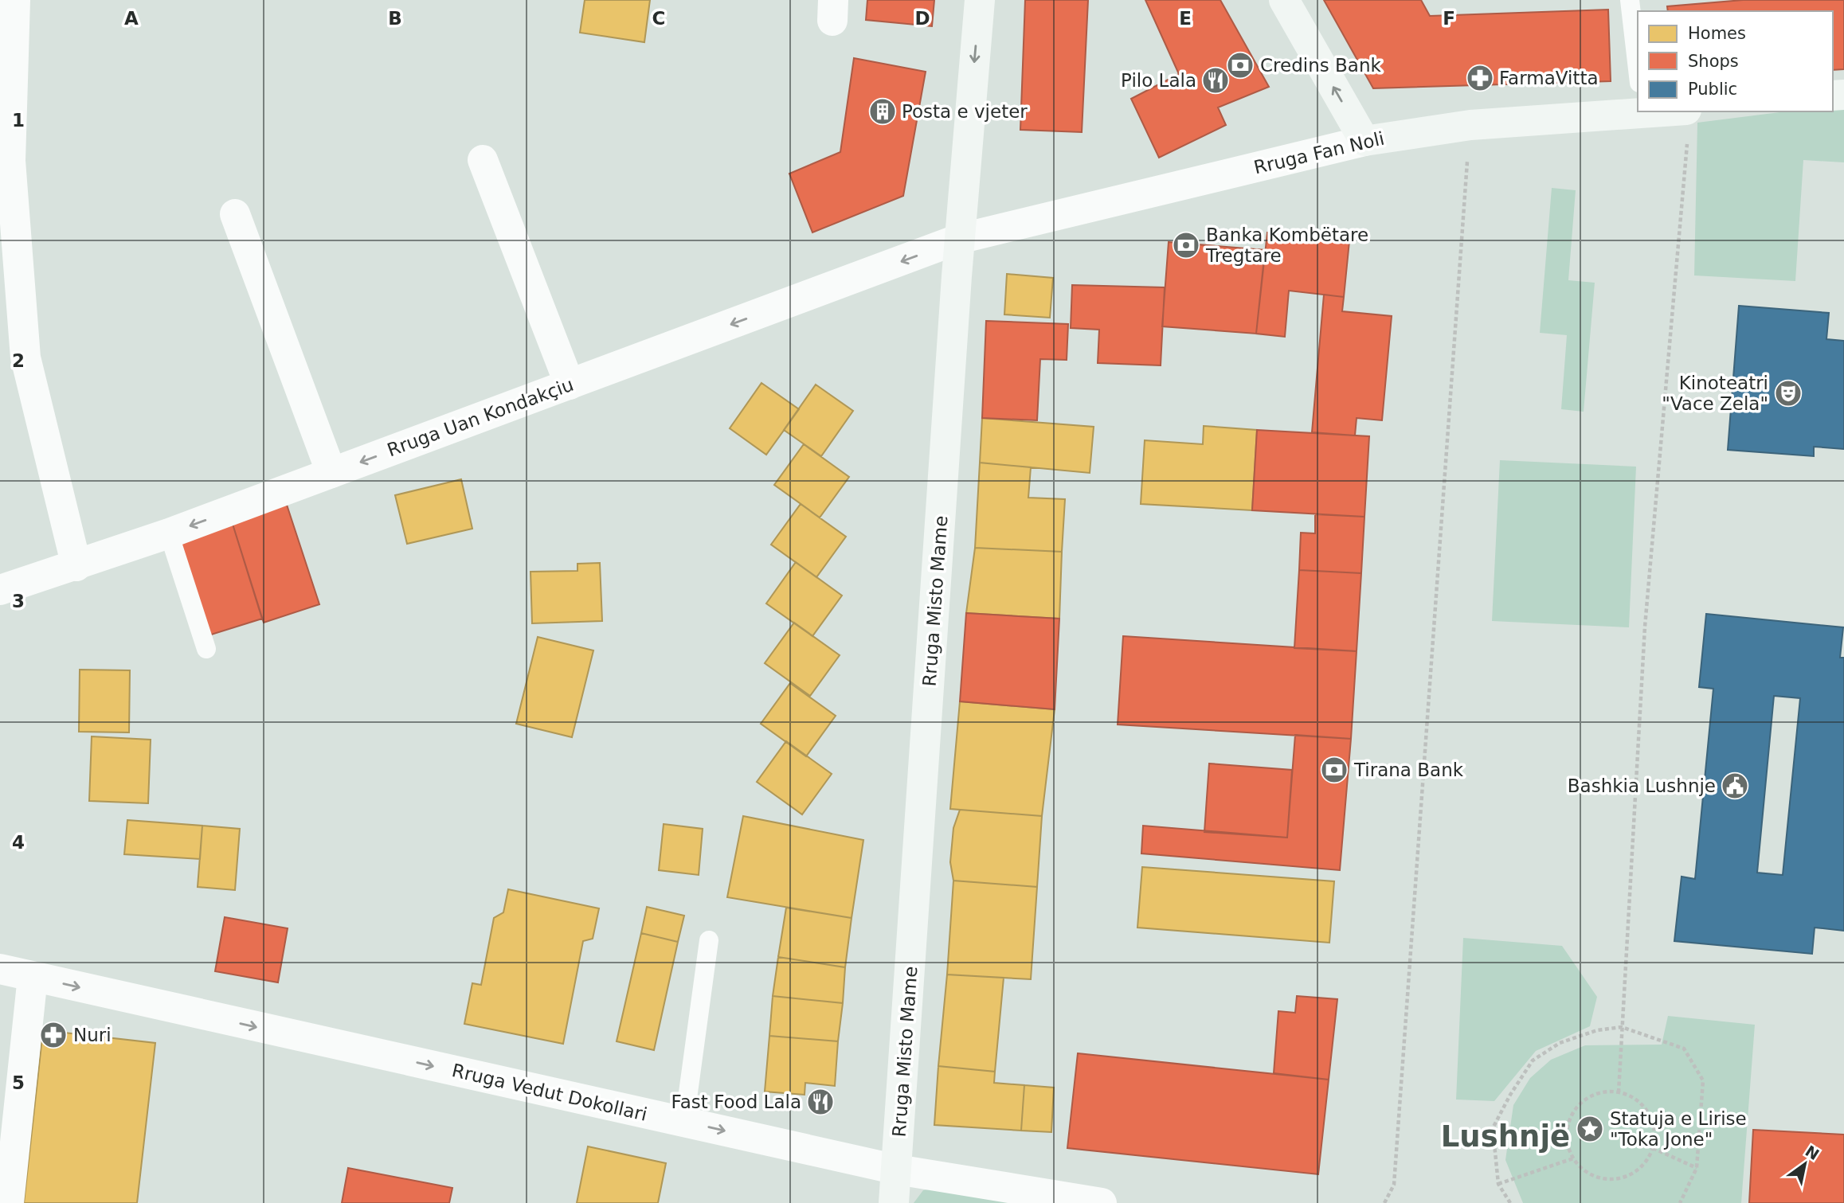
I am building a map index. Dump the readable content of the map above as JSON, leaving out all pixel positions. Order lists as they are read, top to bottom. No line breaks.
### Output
{"streets":{"main road":["Rruga Fan Noli","Rruga Misto Mame"],"street":["Rruga Uan Kondakçiu","Rruga Vedut Dokollari"]},"crossings":[["Rruga Fan Noli","Rruga Uan Kondakçiu"],["Rruga Fan Noli","Rruga Misto Mame"],["Rruga Uan Kondakçiu","Rruga Misto Mame"],["Rruga Misto Mame","Rruga Vedut Dokollari"]],"one_way":["Rruga Uan Kondakçiu","Rruga Vedut Dokollari"],"districts":["Lushnjë"],"places":{"bank":["Credins Bank","Banka Kombëtare Tregtare","Tirana Bank"],"pharmacy":["FarmaVitta","Nuri"],"restaurant":["Pilo Lala","Fast Food Lala"],"building":["Posta e vjeter"],"theatre":["Kinoteatri \"Vace Zela\""],"public building":["Bashkia Lushnje"],"place":["Statuja e Lirise \"Toka Jone\""]},"legend":["Homes","Shops","Public"],"north":"top right","grid":{"columns":["A","B","C","D","E","F"],"rows":["1","2","3","4","5"]}}
